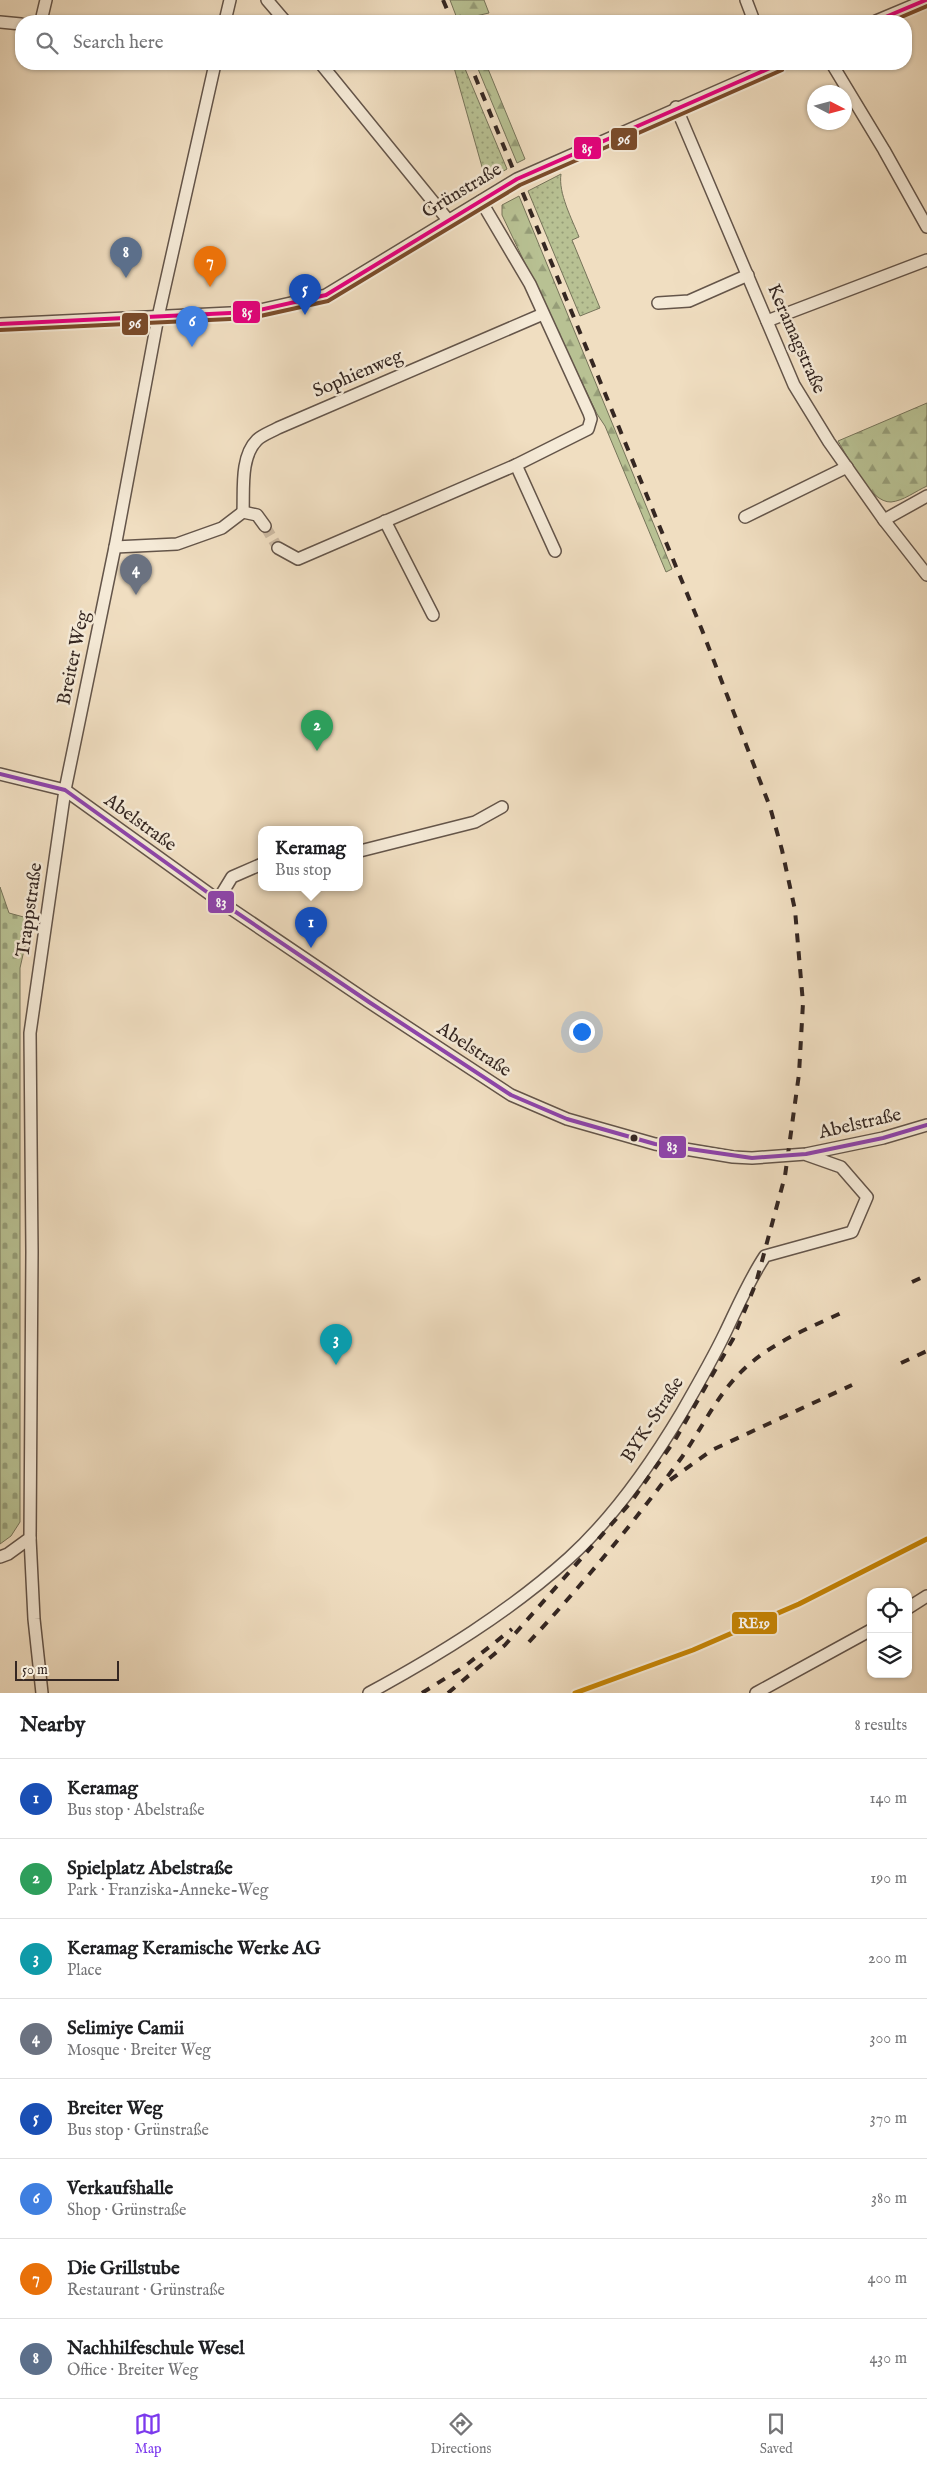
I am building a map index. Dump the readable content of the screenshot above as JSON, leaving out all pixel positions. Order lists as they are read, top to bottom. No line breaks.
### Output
{"streets":{"street":["Grünstraße","Keramagstraße","Sophienweg","Breiter Weg","Abelstraße","Trappstraße","BYK-Straße"]},"crossings":[["Grünstraße","Keramagstraße"],["Grünstraße","Breiter Weg"],["Breiter Weg","Abelstraße"],["Breiter Weg","Trappstraße"],["Abelstraße","Trappstraße"],["Abelstraße","BYK-Straße"]],"lines":["transit line 85","transit line 96","transit line 83","transit line RE19"],"scale_bar":"50 m","north":"right","page":{"search":"Search here","pins":["8","7","5","6","4","2","1","3"],"popup":["Keramag","Bus stop"],"scale":"50 m","heading":["Nearby","8 results"],"list":[{"mark":"1","name":"Keramag","note":"Bus stop · Abelstraße","value":"140 m"},{"mark":"2","name":"Spielplatz Abelstraße","note":"Park · Franziska-Anneke-Weg","value":"190 m"},{"mark":"3","name":"Keramag Keramische Werke AG","note":"Place","value":"200 m"},{"mark":"4","name":"Selimiye Camii","note":"Mosque · Breiter Weg","value":"300 m"},{"mark":"5","name":"Breiter Weg","note":"Bus stop · Grünstraße","value":"370 m"},{"mark":"6","name":"Verkaufshalle","note":"Shop · Grünstraße","value":"380 m"},{"mark":"7","name":"Die Grillstube","note":"Restaurant · Grünstraße","value":"400 m"},{"mark":"8","name":"Nachhilfeschule Wesel","note":"Office · Breiter Weg","value":"430 m"}],"nav":["Map","Directions","Saved"]}}
